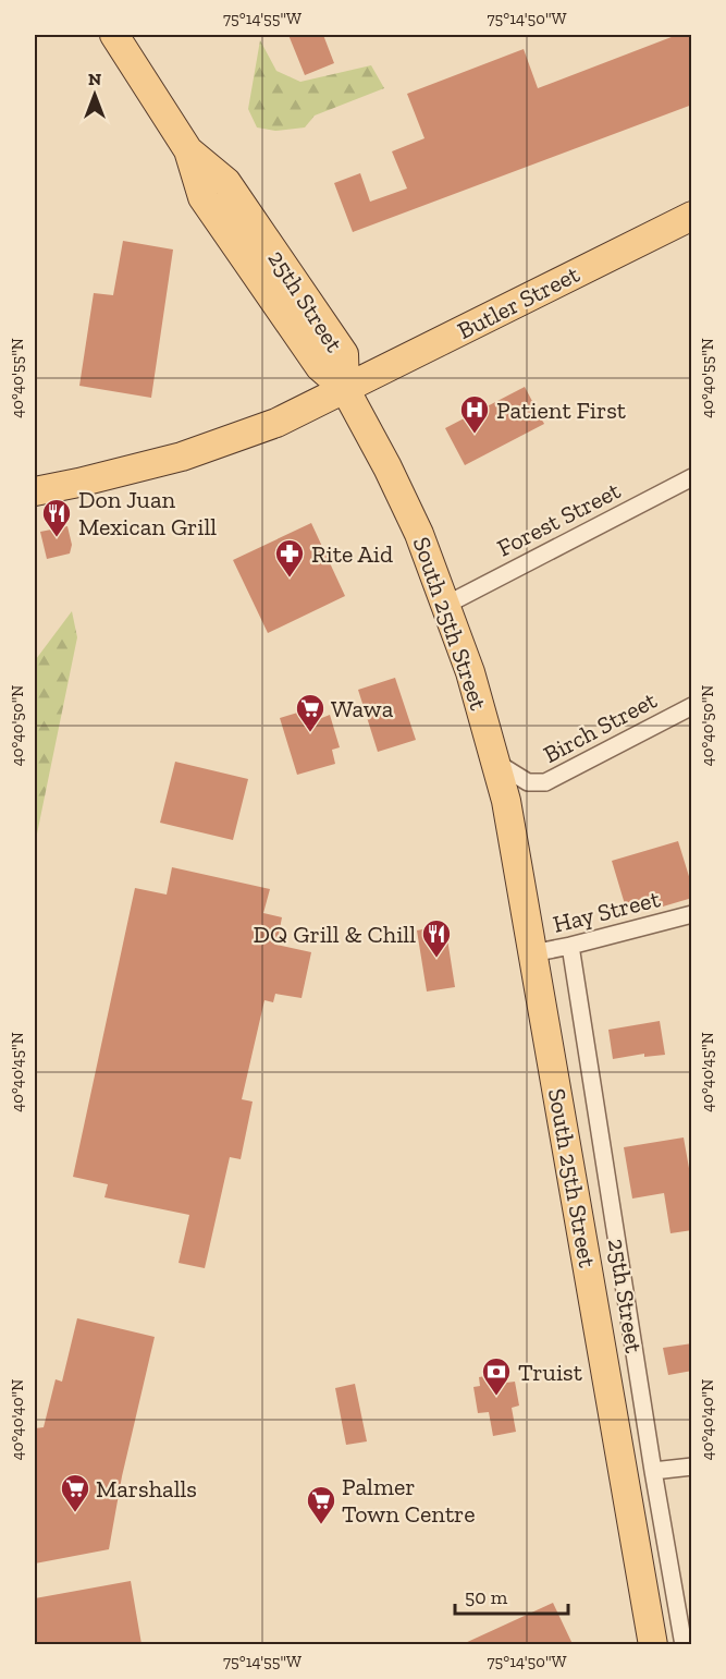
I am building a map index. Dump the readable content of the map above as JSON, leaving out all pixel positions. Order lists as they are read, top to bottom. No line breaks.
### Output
{"streets":{"main road":["25th Street","Butler Street","South 25th Street"],"street":["Forest Street","Birch Street","Hay Street"]},"crossings":[["25th Street","Butler Street"],["25th Street","South 25th Street"],["25th Street","Hay Street"],["Butler Street","South 25th Street"],["Forest Street","South 25th Street"],["South 25th Street","Birch Street"],["South 25th Street","Hay Street"]],"places":{"hospital":["Patient First"],"restaurant":["Don Juan Mexican Grill","DQ Grill & Chill"],"pharmacy":["Rite Aid"],"supermarket":["Wawa","Marshalls","Palmer Town Centre"],"bank":["Truist"]},"scale_bar":"50 m","north":"top","coordinates":["75°14'55\"W","75°14'50\"W","40°40'55\"N","40°40'50\"N","40°40'45\"N","40°40'40\"N"]}
